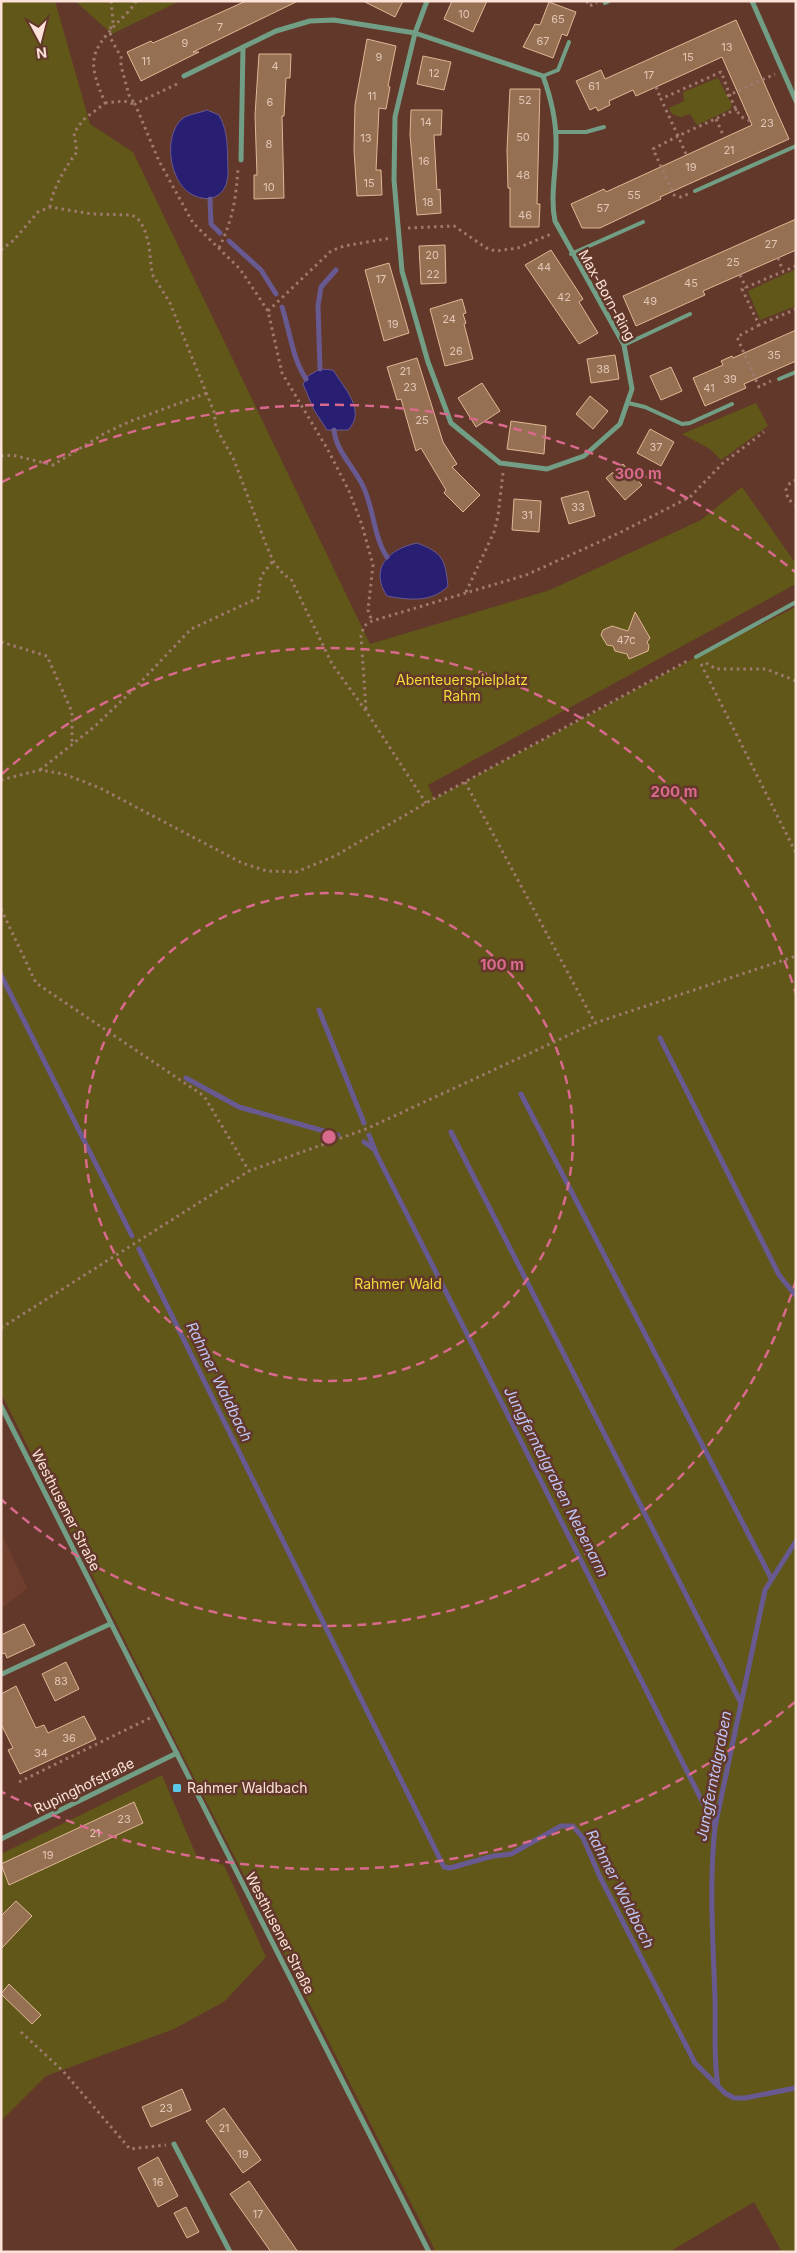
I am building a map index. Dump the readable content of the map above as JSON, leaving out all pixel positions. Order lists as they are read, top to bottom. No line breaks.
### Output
{"streets":{"street":["Max-Born-Ring","Westhusener Straße","Rupinghofstraße"]},"crossings":[["Westhusener Straße","Rupinghofstraße"]],"water":["Rahmer Waldbach","Jungferntalgraben Nebenarm","Jungferntalgraben"],"parks":["Abenteuerspielplatz Rahm","Rahmer Wald"],"places":{"transit":["Rahmer Waldbach"]},"house_numbers":["10","65","7","67","9","13","9","15","11","4","12","17","61","11","52","6","14","23","50","13","8","21","16","19","48","15","10","55","18","57","46","27","20","25","44","22","17","45","42","49","24","19","26","35","38","21","39","23","41","25","37","33","31","47c","83","36","34","23","21","19","23","21","19","16","17"],"north":"bottom","rings":["300 m","200 m","100 m"]}
